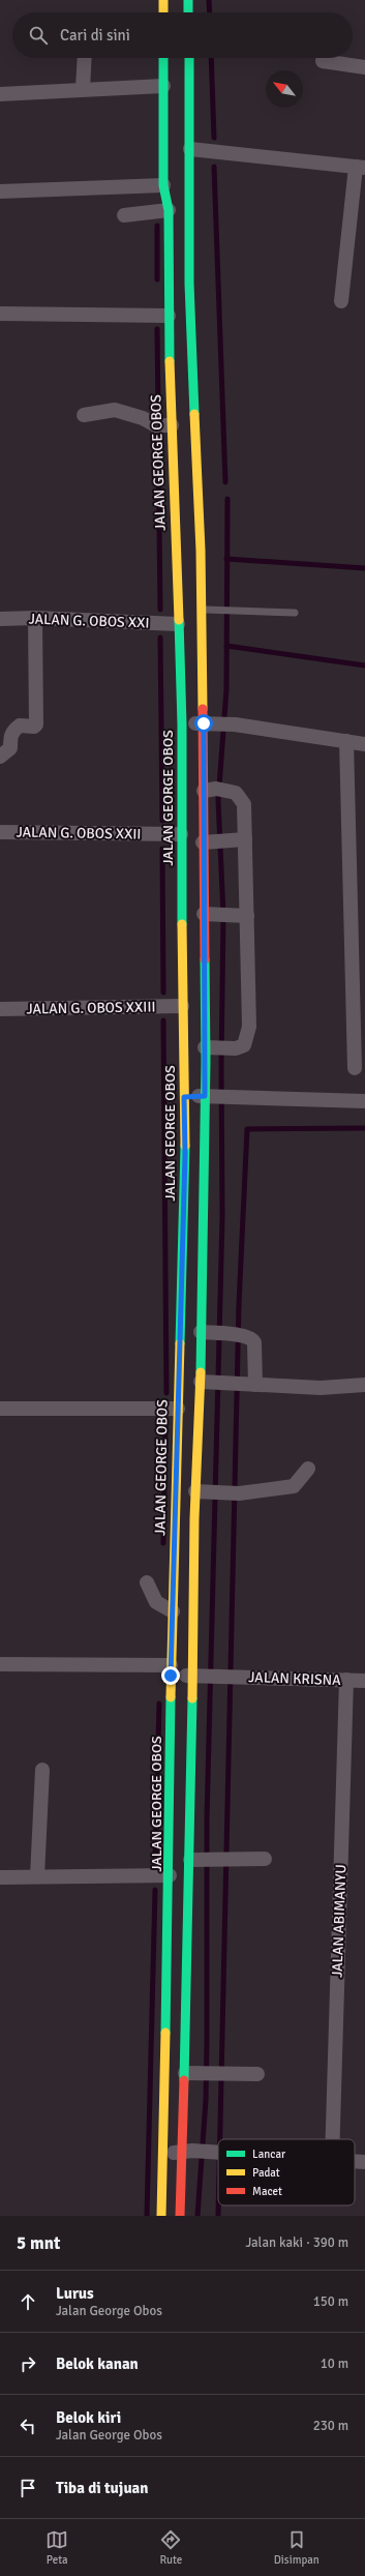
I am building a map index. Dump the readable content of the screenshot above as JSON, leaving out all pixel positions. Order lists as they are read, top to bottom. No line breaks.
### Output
{"streets":{"main road":["JALAN GEORGE OBOS"],"street":["JALAN G. OBOS XXI","JALAN G. OBOS XXII","JALAN G. OBOS XXIII","JALAN KRISNA","JALAN ABIMANYU"]},"crossings":[["JALAN GEORGE OBOS","JALAN G. OBOS XXI"],["JALAN GEORGE OBOS","JALAN G. OBOS XXII"],["JALAN GEORGE OBOS","JALAN G. OBOS XXIII"],["JALAN GEORGE OBOS","JALAN KRISNA"],["JALAN KRISNA","JALAN ABIMANYU"]],"legend":["Lancar","Padat","Macet"],"north":"top left","page":{"search":"Cari di sini","heading":["5 mnt","Jalan kaki · 390 m"],"list":[["Lurus","Jalan George Obos","150 m"],["Belok kanan","10 m"],["Belok kiri","Jalan George Obos","230 m"],"Tiba di tujuan"],"nav":["Peta","Rute","Disimpan"]}}
